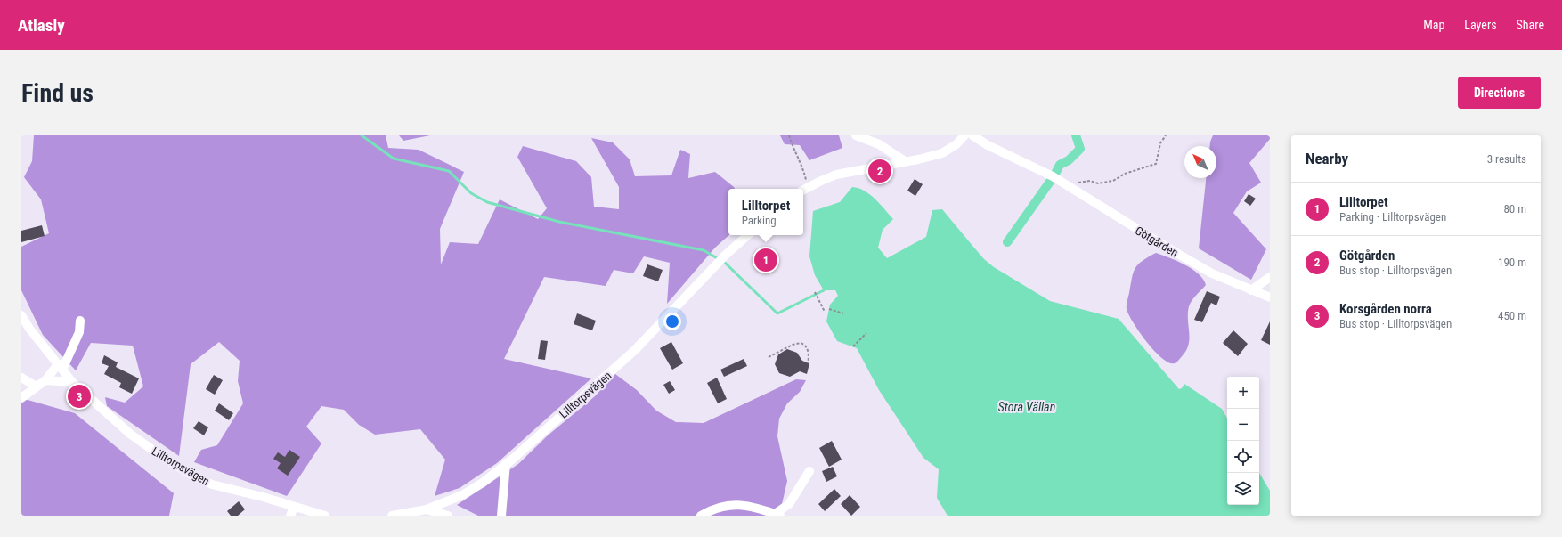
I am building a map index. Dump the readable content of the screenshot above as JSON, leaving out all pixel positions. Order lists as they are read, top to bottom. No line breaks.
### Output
{"streets":{"street":["Götgården","Lilltorpsvägen"]},"water":["Stora Vällan"],"north":"top left","page":{"header":"Atlasly","nav":["Map","Layers","Share"],"buttons":"Directions","title":"Find us","heading":["Nearby","3 results"],"pins":["2","1","3"],"list":[{"mark":"1","name":"Lilltorpet","note":"Parking · Lilltorpsvägen","value":"80 m"},{"mark":"2","name":"Götgården","note":"Bus stop · Lilltorpsvägen","value":"190 m"},{"mark":"3","name":"Korsgården norra","note":"Bus stop · Lilltorpsvägen","value":"450 m"}],"popup":["Lilltorpet","Parking"],"map_buttons":["+","−"]}}
